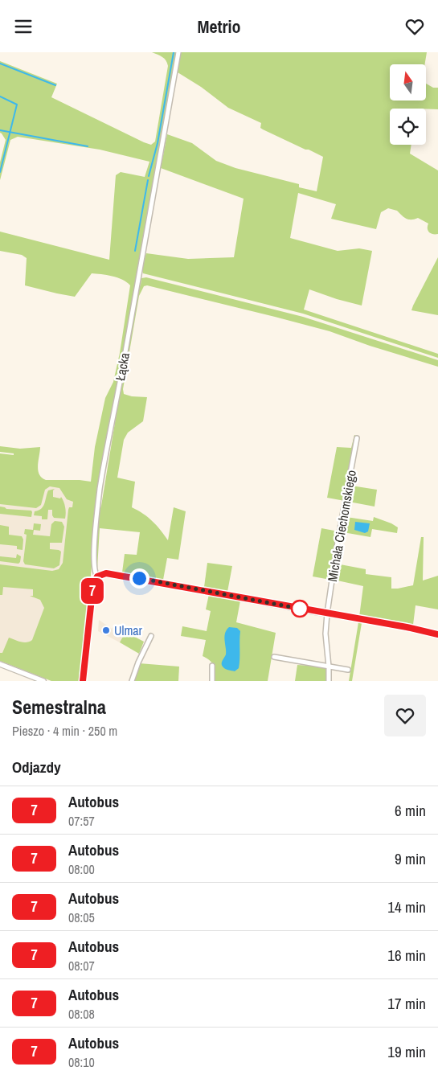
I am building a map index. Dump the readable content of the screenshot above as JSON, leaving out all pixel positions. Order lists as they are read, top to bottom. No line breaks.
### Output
{"streets":{"street":["Łącka","Michała Ciechomskiego"]},"places":["Ulmar"],"lines":["bus line 7"],"north":"top","page":{"header":"Metrio","on_map":"7","heading":[["Semestralna","Pieszo · 4 min · 250 m"],"Odjazdy"],"list":[{"mark":"7","name":"Autobus","note":"07:57","value":"6 min"},{"mark":"7","name":"Autobus","note":"08:00","value":"9 min"},{"mark":"7","name":"Autobus","note":"08:05","value":"14 min"},{"mark":"7","name":"Autobus","note":"08:07","value":"16 min"},{"mark":"7","name":"Autobus","note":"08:08","value":"17 min"},{"mark":"7","name":"Autobus","note":"08:10","value":"19 min"}]}}
